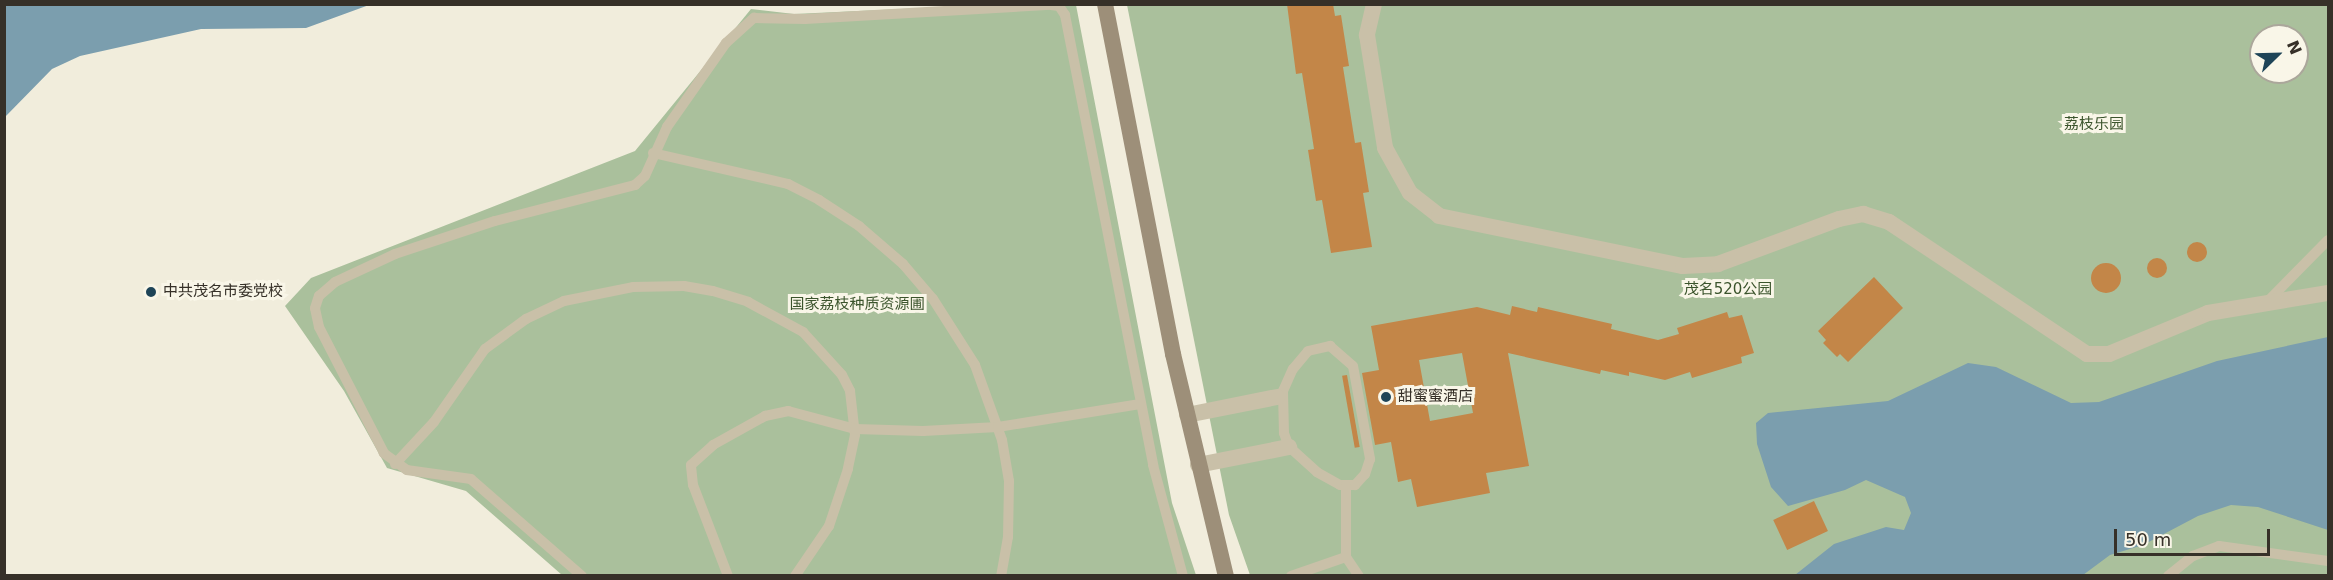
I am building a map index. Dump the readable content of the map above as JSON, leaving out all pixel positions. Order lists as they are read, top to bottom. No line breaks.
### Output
{"parks":["荔枝乐园","茂名520公园","国家荔枝种质资源圃"],"places":["中共茂名市委党校","甜蜜蜜酒店"],"scale_bar":"50 m","north":"top right"}
